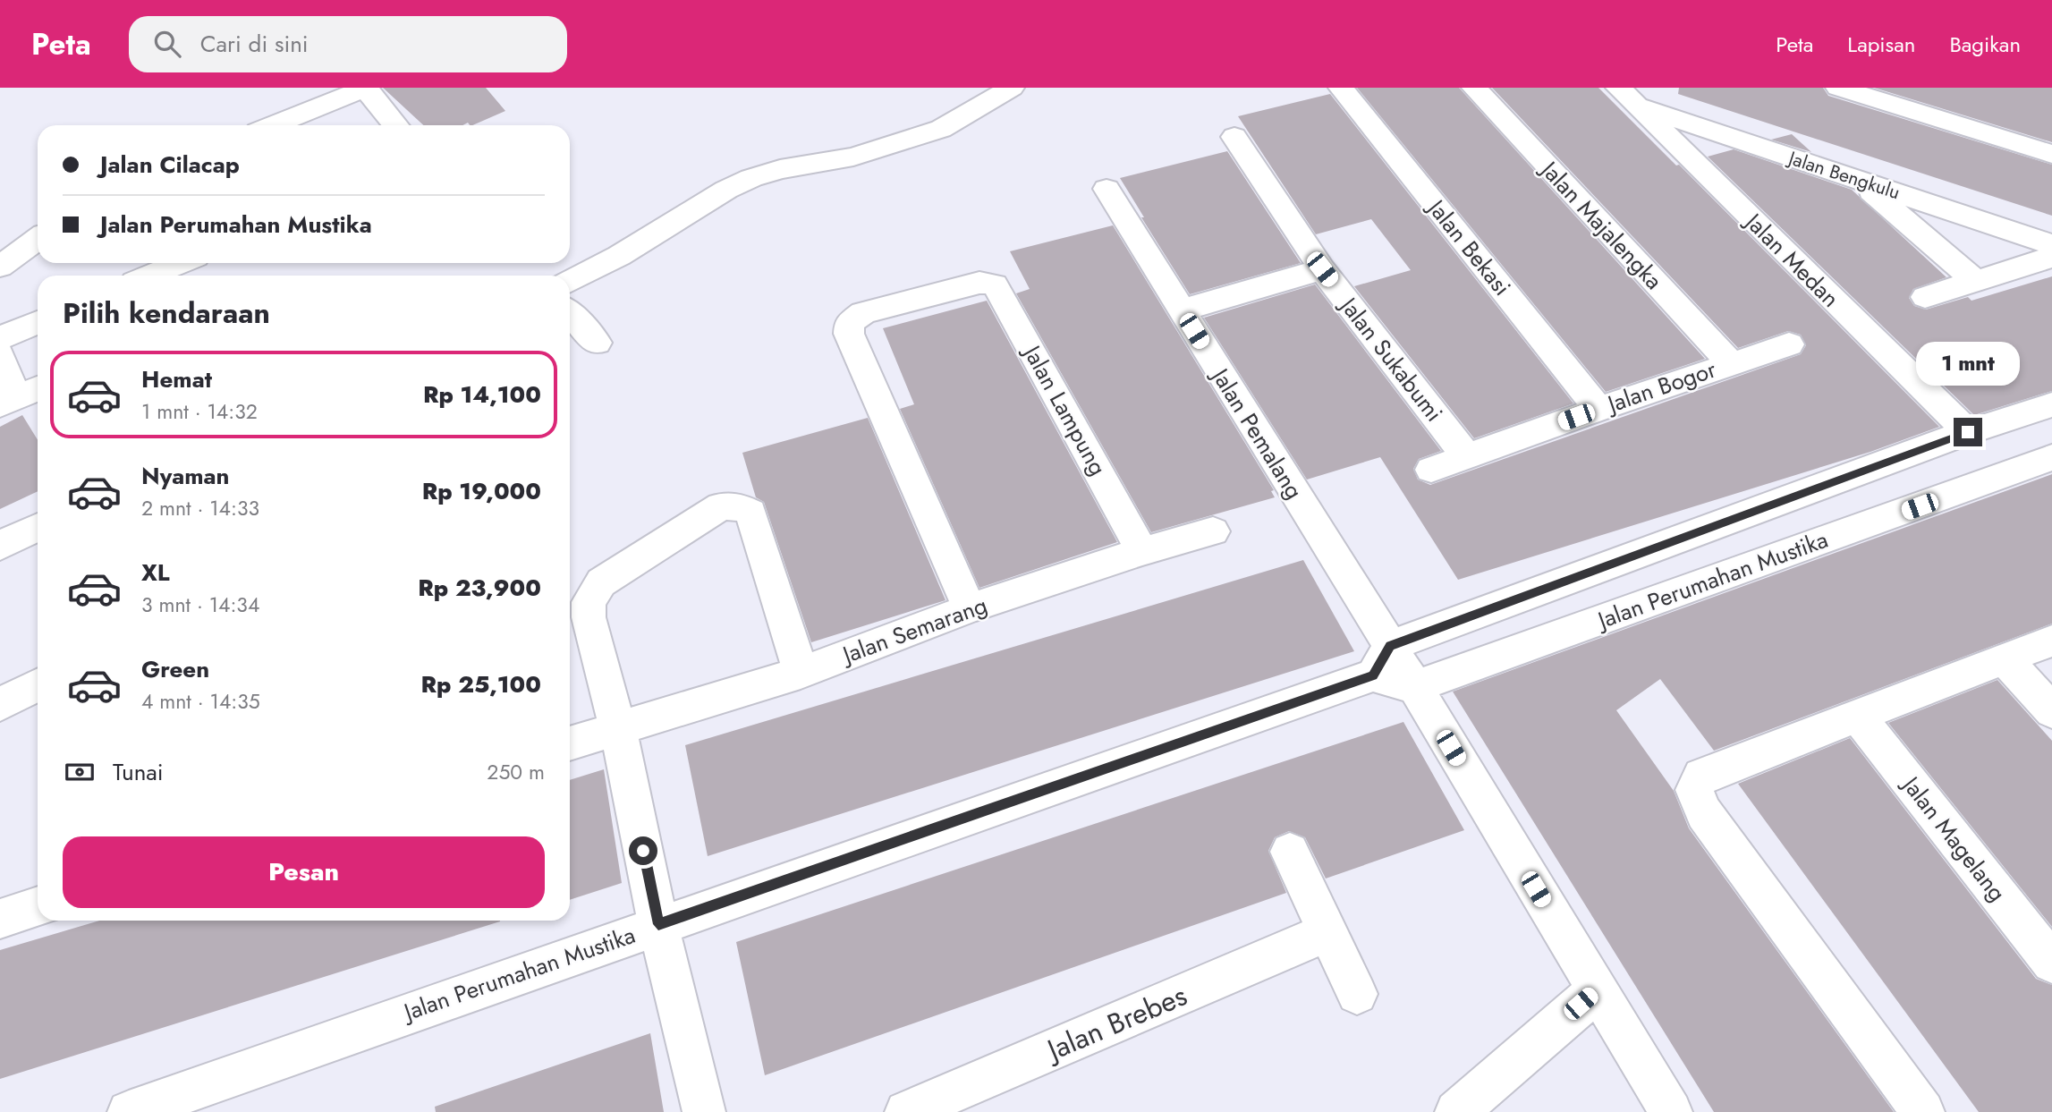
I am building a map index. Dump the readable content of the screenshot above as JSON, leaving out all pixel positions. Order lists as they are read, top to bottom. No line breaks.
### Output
{"streets":{"street":["Jalan Bengkulu","Jalan Majalengka","Jalan Bekasi","Jalan Medan","Jalan Sukabumi","Jalan Bogor","Jalan Lampung","Jalan Pemalang","Jalan Perumahan Mustika","Jalan Semarang","Jalan Magelang","Jalan Brebes"]},"crossings":[["Jalan Bengkulu","Jalan Medan"],["Jalan Majalengka","Jalan Bogor"],["Jalan Bekasi","Jalan Bogor"],["Jalan Medan","Jalan Perumahan Mustika"],["Jalan Sukabumi","Jalan Bogor"],["Jalan Lampung","Jalan Semarang"],["Jalan Pemalang","Jalan Perumahan Mustika"]],"page":{"header":"Peta","search":"Cari di sini","nav":["Peta","Lapisan","Bagikan"],"banner":["Jalan Cilacap","Jalan Perumahan Mustika"],"heading":"Pilih kendaraan","bubble":"1 mnt","list":[{"name":"Hemat","note":"1 mnt · 14:32","value":"Rp 14,100"},{"name":"Nyaman","note":"2 mnt · 14:33","value":"Rp 19,000"},{"name":"XL","note":"3 mnt · 14:34","value":"Rp 23,900"},{"name":"Green","note":"4 mnt · 14:35","value":"Rp 25,100"}],"pay":["Tunai","250 m"],"buttons":"Pesan"}}
